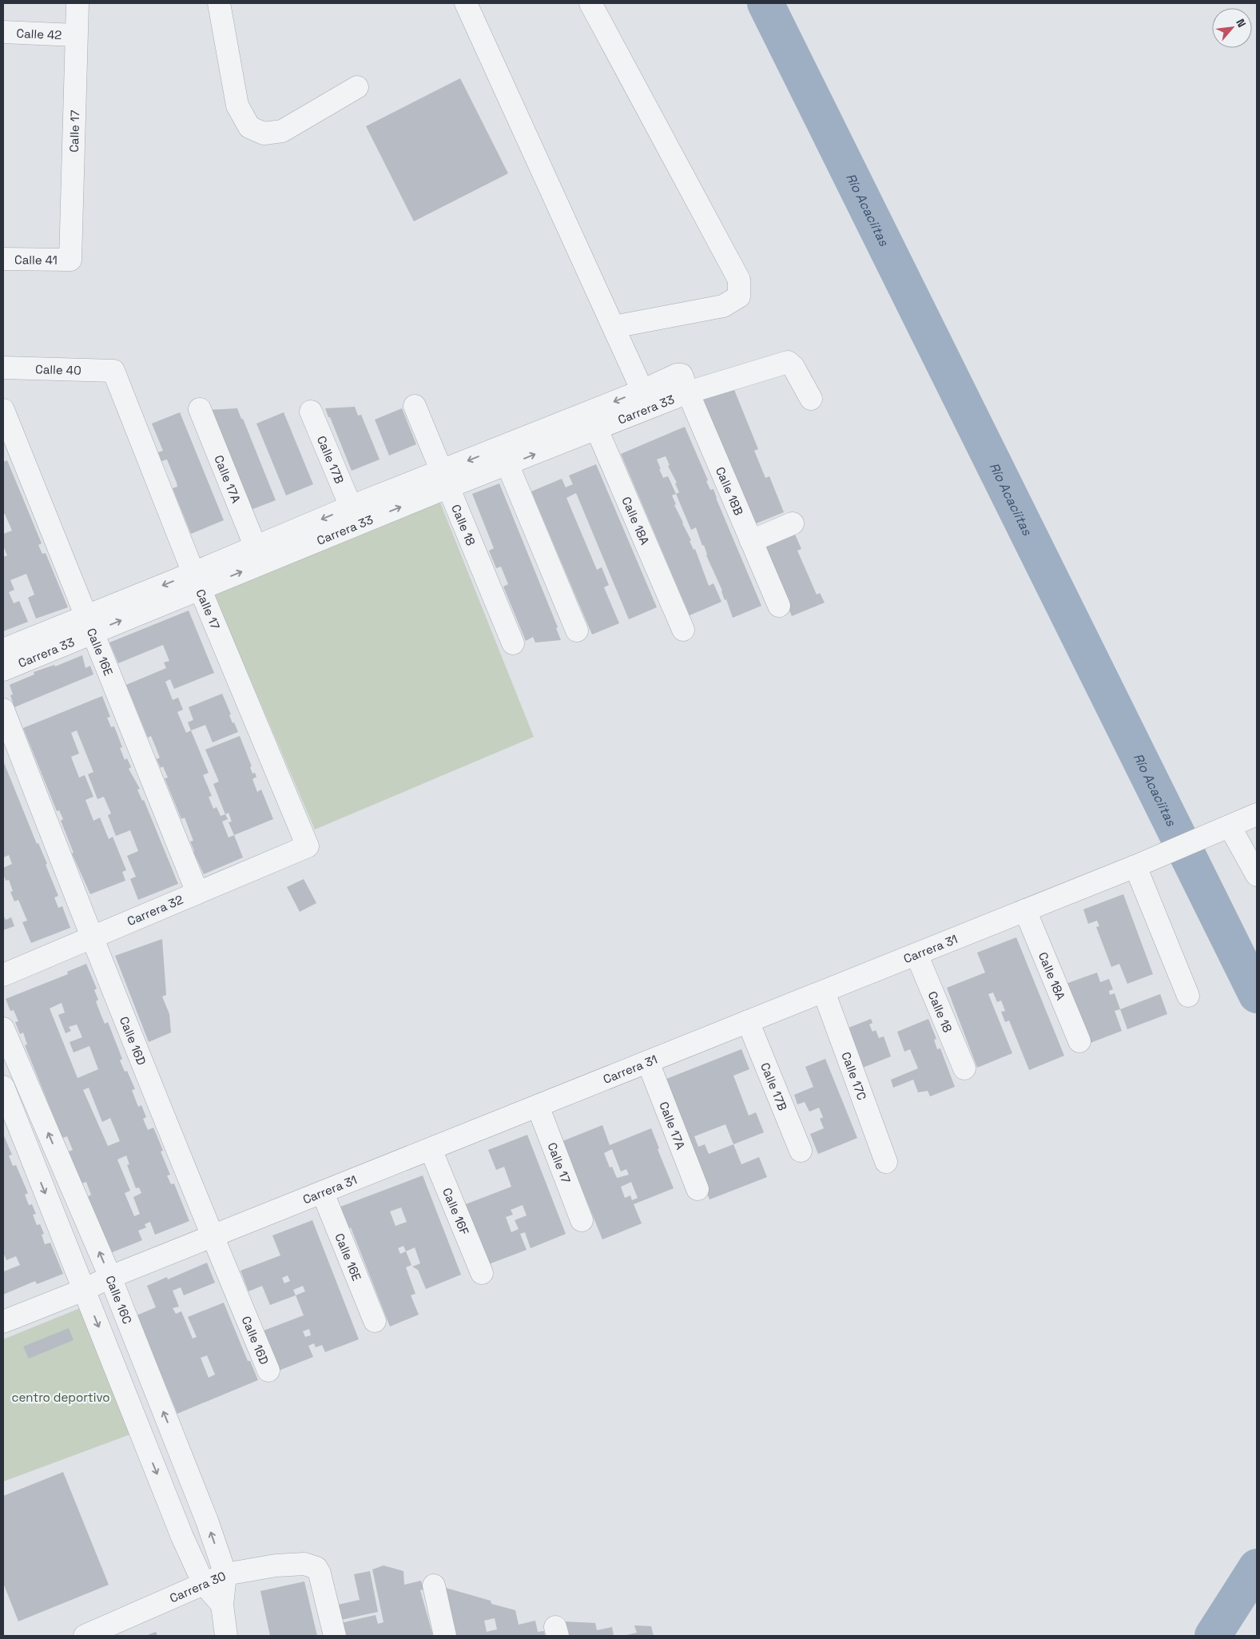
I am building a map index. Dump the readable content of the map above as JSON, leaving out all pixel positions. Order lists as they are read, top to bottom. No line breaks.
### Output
{"streets":{"street":["Calle 42","Calle 17","Calle 41","Calle 40","Carrera 33","Calle 17B","Calle 17A","Calle 18B","Calle 18A","Calle 18","Calle 16E","Carrera 32","Carrera 31","Calle 16D","Calle 17C","Calle 16F","Calle 16C","Carrera 30"]},"crossings":[["Calle 42","Calle 17"],["Calle 17","Calle 41"],["Calle 17","Calle 40"],["Calle 17","Carrera 33"],["Calle 17","Carrera 32"],["Calle 17","Carrera 31"],["Carrera 33","Calle 17B"],["Carrera 33","Calle 17A"],["Carrera 33","Calle 18B"],["Carrera 33","Calle 18A"],["Carrera 33","Calle 18"],["Carrera 33","Calle 16E"],["Calle 17B","Carrera 31"],["Calle 17A","Carrera 31"],["Calle 18A","Carrera 31"],["Calle 18","Carrera 31"],["Calle 16E","Carrera 32"],["Calle 16E","Carrera 31"],["Carrera 32","Calle 16D"],["Carrera 31","Calle 16D"],["Carrera 31","Calle 17C"],["Carrera 31","Calle 16F"],["Carrera 31","Calle 16C"],["Calle 16C","Carrera 30"]],"water":["Río Acaciitas"],"parks":["centro deportivo"],"north":"top right"}
